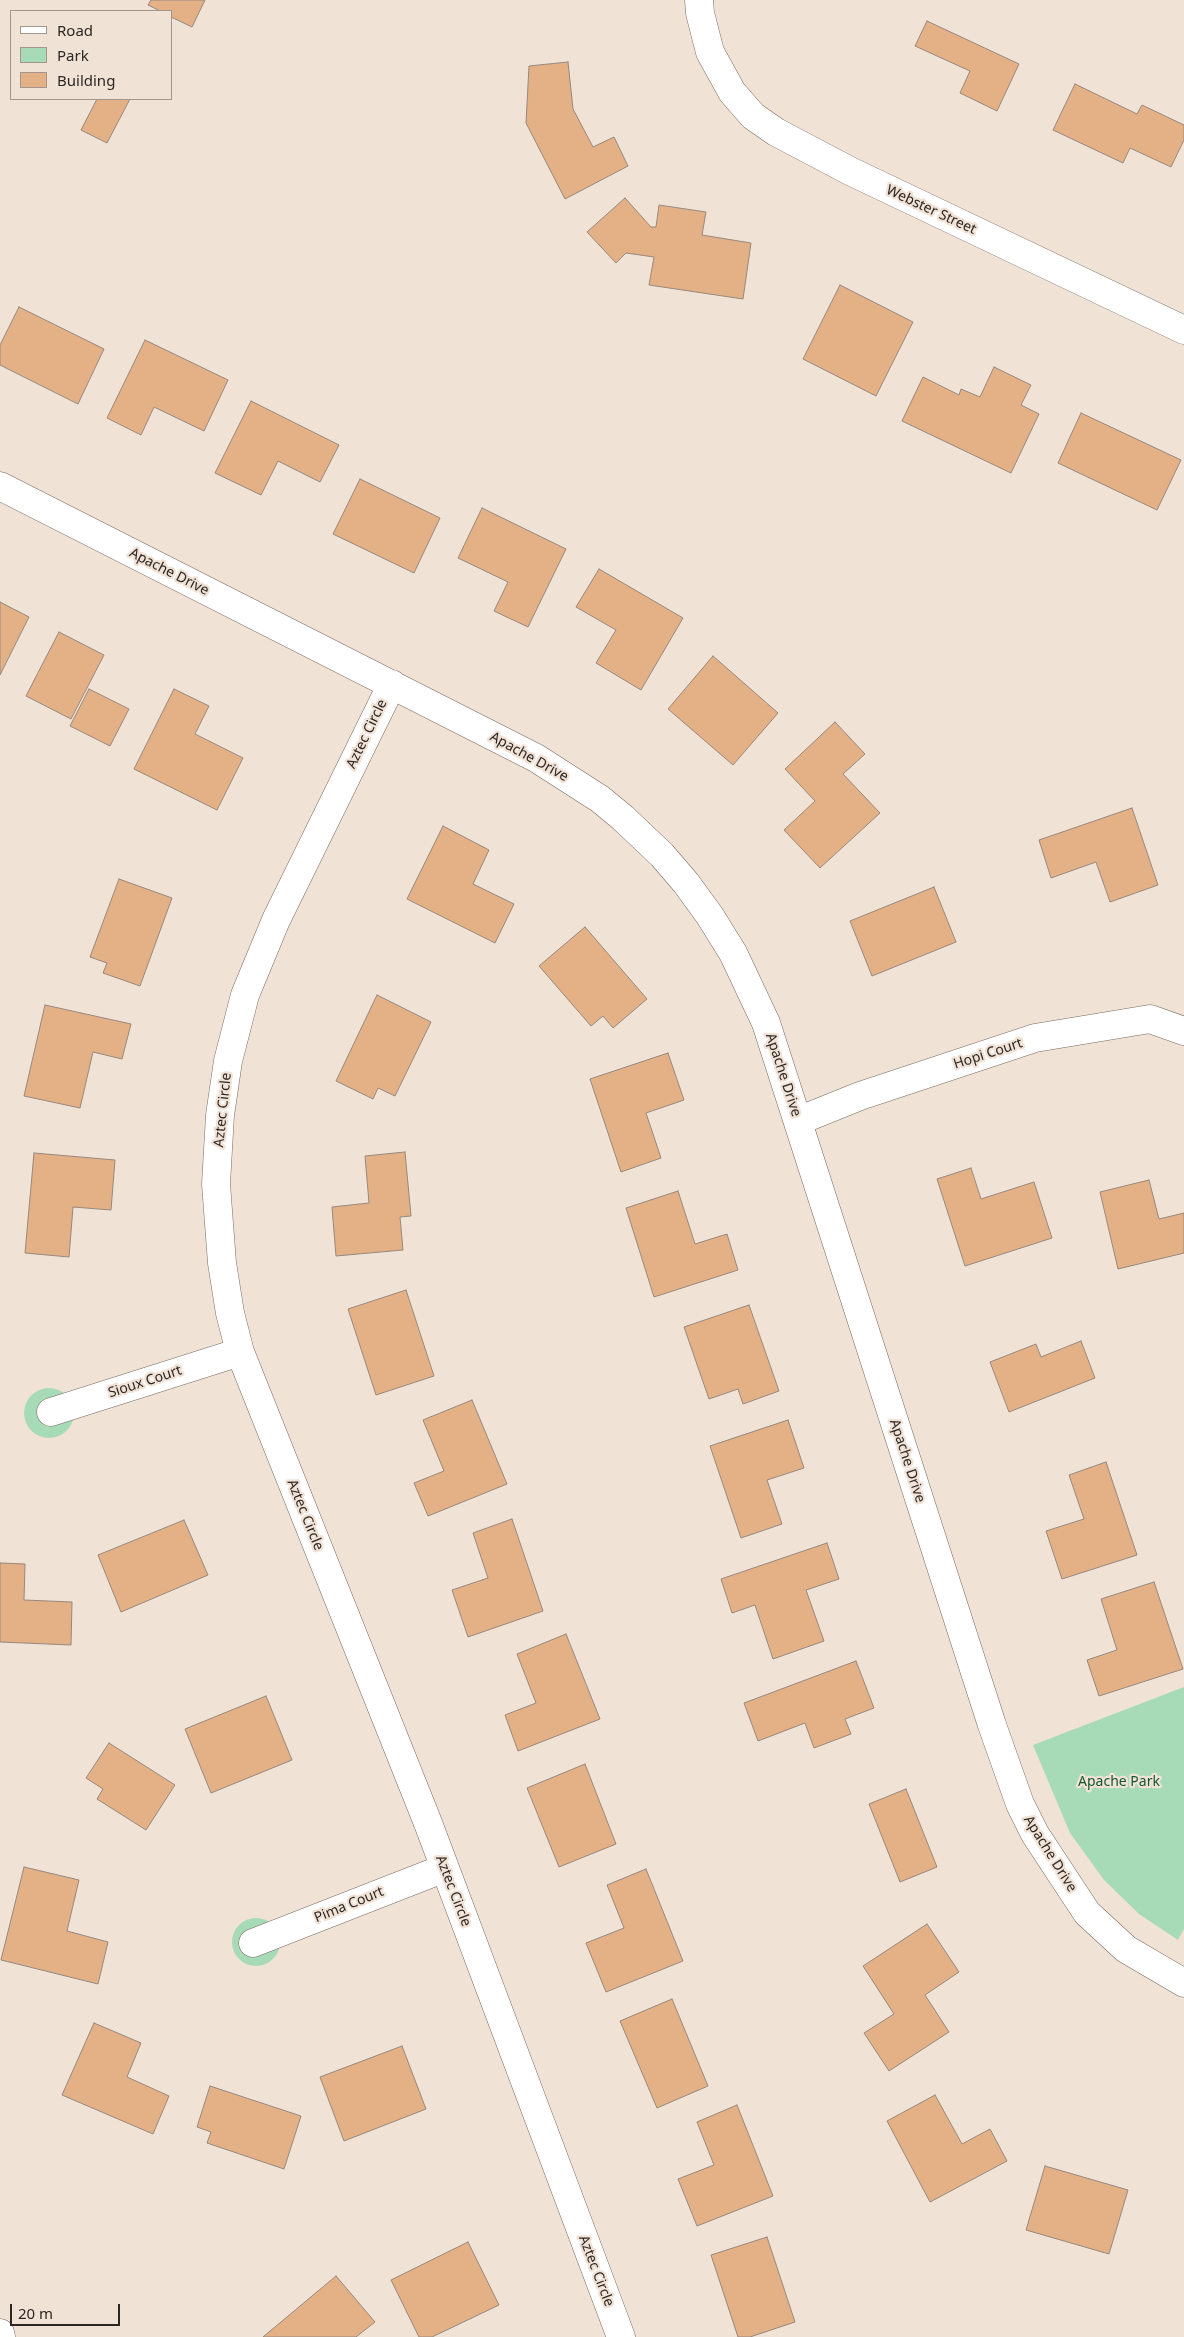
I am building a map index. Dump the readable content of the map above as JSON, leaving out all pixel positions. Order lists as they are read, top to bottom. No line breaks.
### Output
{"streets":{"street":["Webster Street","Apache Drive","Aztec Circle","Hopi Court","Sioux Court","Pima Court"]},"crossings":[["Apache Drive","Aztec Circle"],["Apache Drive","Hopi Court"],["Aztec Circle","Sioux Court"],["Aztec Circle","Pima Court"]],"parks":["Apache Park"],"legend":["Road","Park","Building"],"scale_bar":"20 m"}
